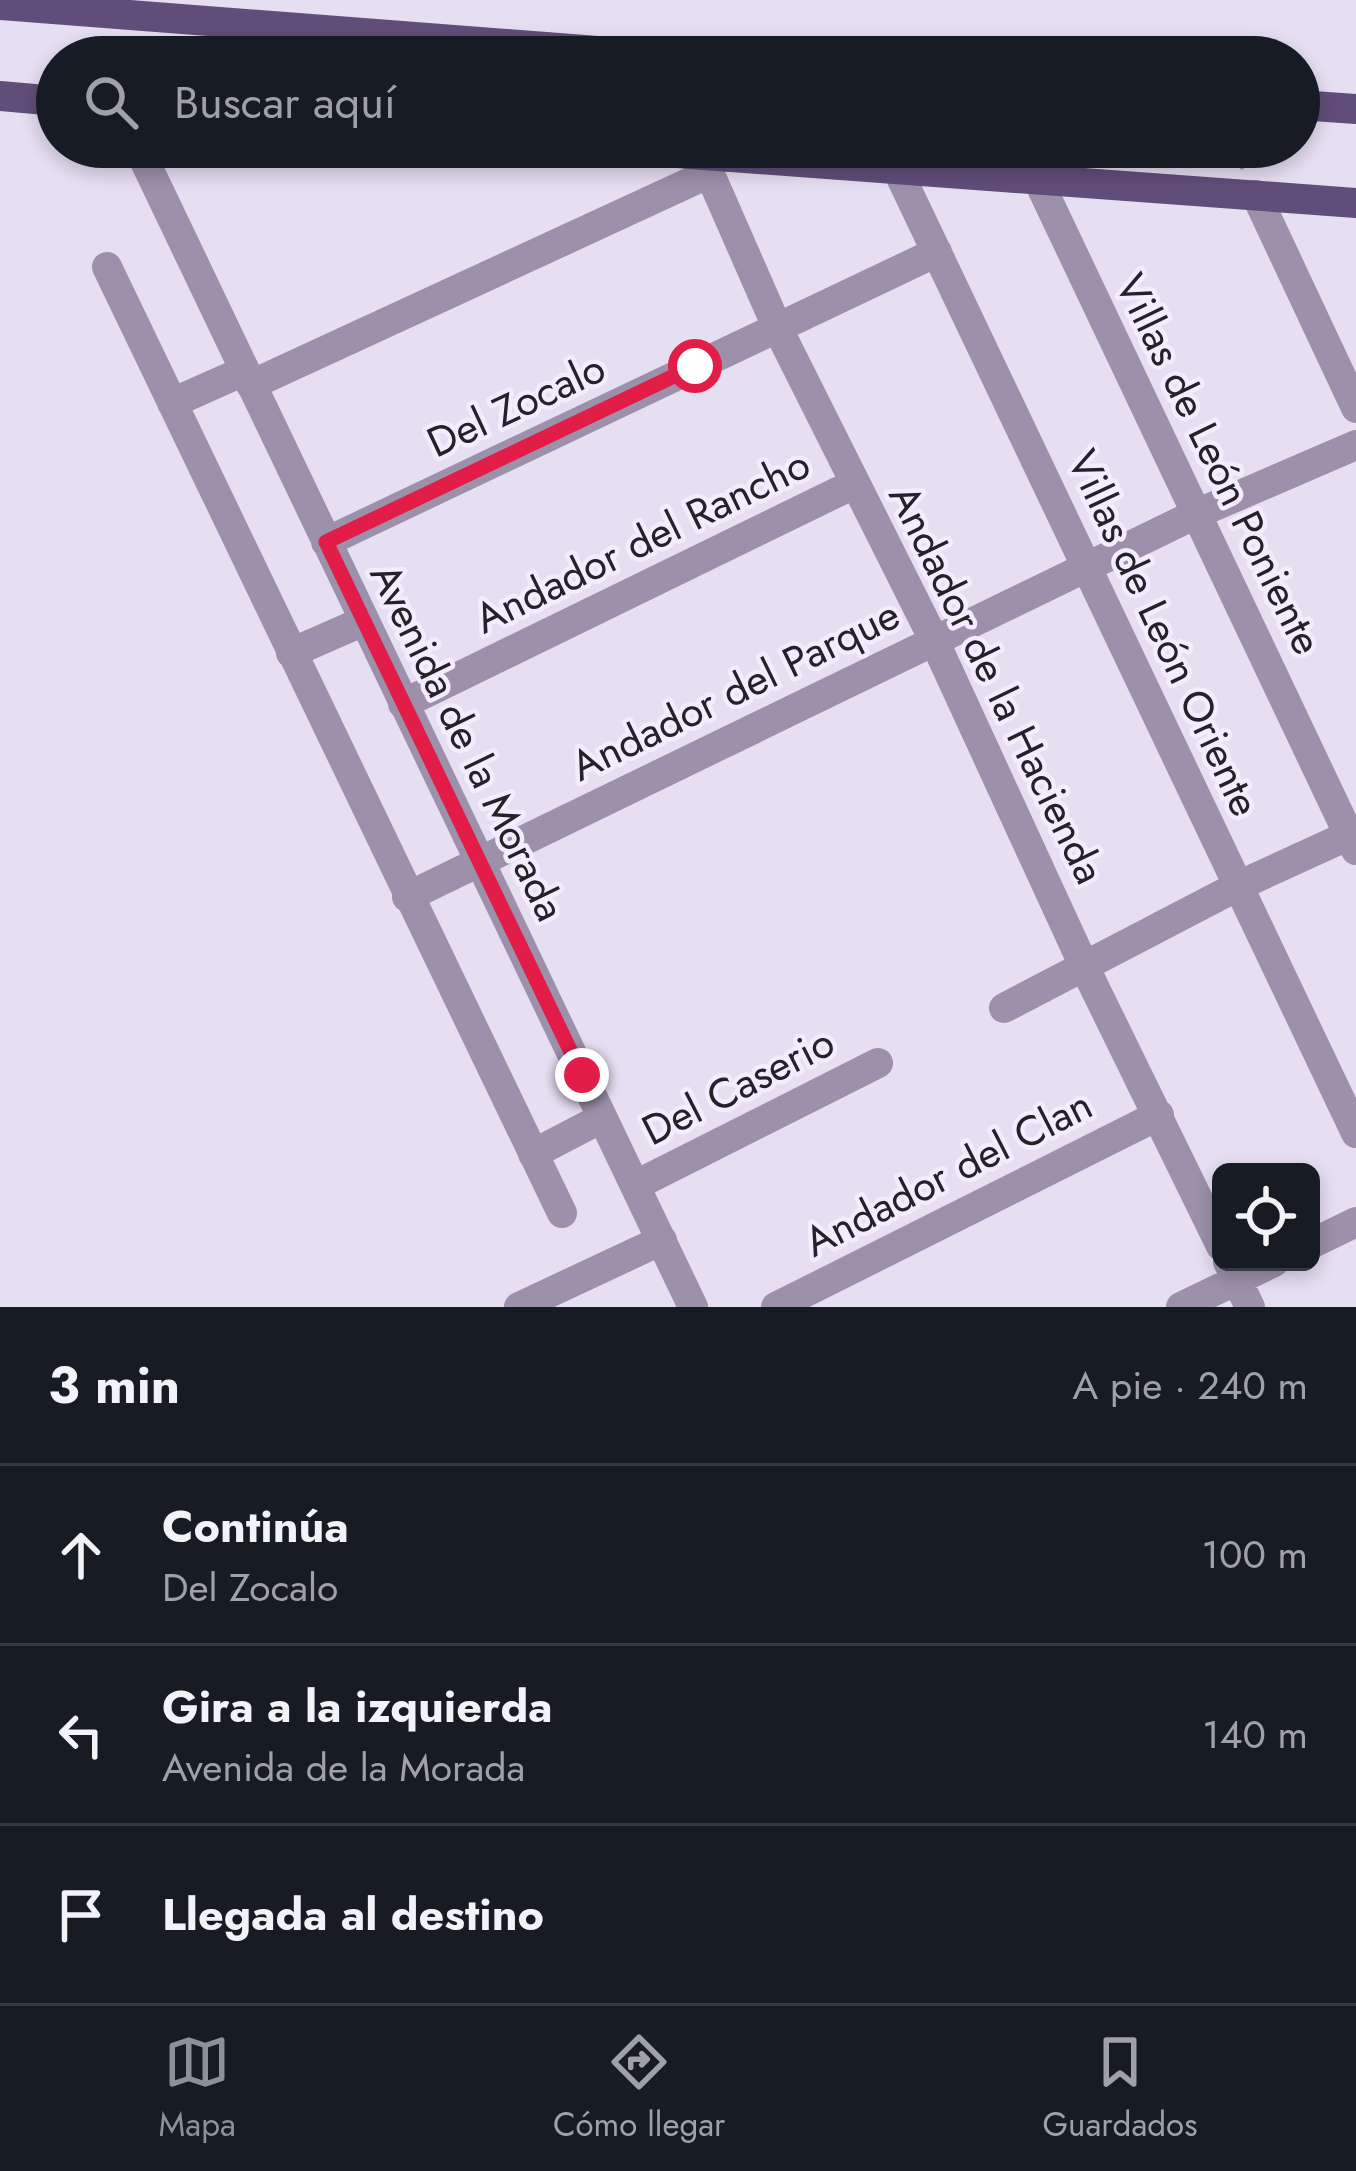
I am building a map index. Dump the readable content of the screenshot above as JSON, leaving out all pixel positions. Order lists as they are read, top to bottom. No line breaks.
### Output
{"streets":{"street":["Del Zocalo","Villas de León Poniente","Andador del Rancho","Villas de León Oriente","Andador de la Hacienda","Andador del Parque","Avenida de la Morada","Del Caserio","Andador del Clan"]},"crossings":[["Del Zocalo","Villas de León Oriente"],["Del Zocalo","Andador de la Hacienda"],["Del Zocalo","Avenida de la Morada"],["Villas de León Poniente","Andador del Parque"],["Andador del Rancho","Andador de la Hacienda"],["Andador del Rancho","Avenida de la Morada"],["Villas de León Oriente","Andador del Parque"],["Andador de la Hacienda","Andador del Parque"],["Andador de la Hacienda","Andador del Clan"],["Andador del Parque","Avenida de la Morada"],["Avenida de la Morada","Del Caserio"]],"page":{"search":"Buscar aquí","heading":["3 min","A pie · 240 m"],"list":[["Continúa","Del Zocalo","100 m"],["Gira a la izquierda","Avenida de la Morada","140 m"],"Llegada al destino"],"nav":["Mapa","Cómo llegar","Guardados"]}}
